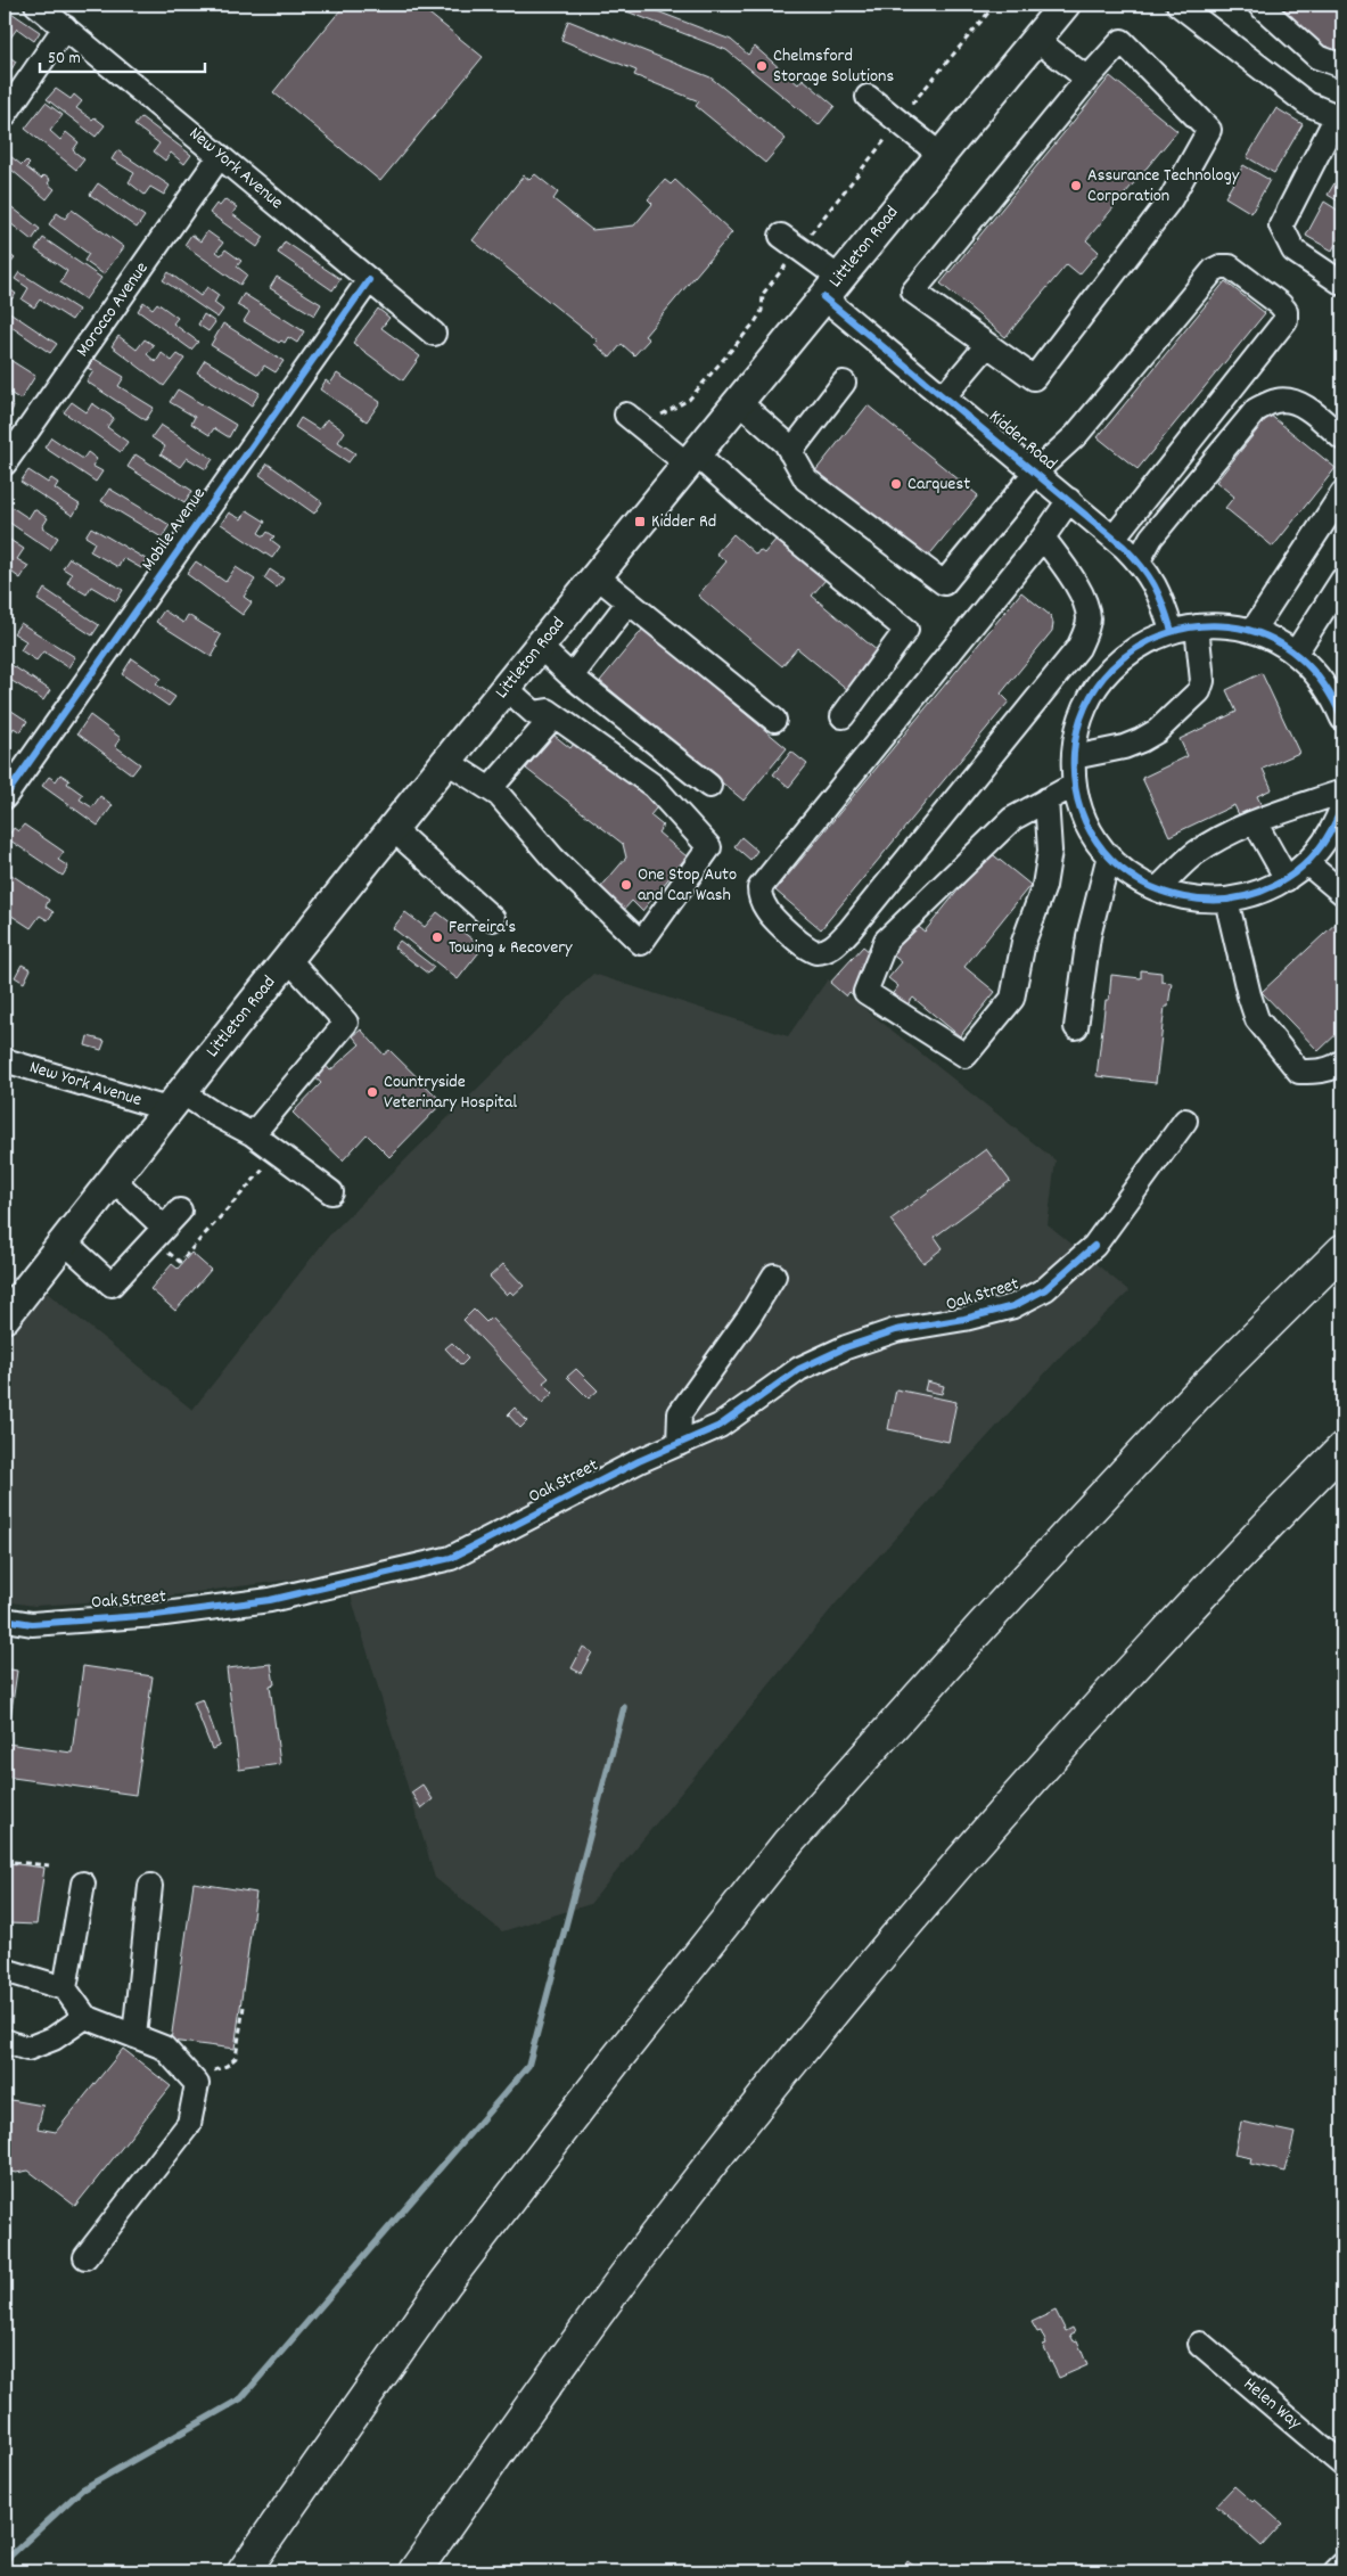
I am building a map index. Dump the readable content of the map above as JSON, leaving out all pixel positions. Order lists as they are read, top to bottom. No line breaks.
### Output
{"streets":{"main road":["Littleton Road"],"street":["New York Avenue","Morocco Avenue","Kidder Road","Mobile Avenue","Oak Street","Helen Way"]},"crossings":[["New York Avenue","Littleton Road"],["New York Avenue","Morocco Avenue"],["New York Avenue","Mobile Avenue"],["Littleton Road","Kidder Road"]],"places":{"other":["Chelmsford Storage Solutions","Assurance Technology Corporation","Carquest","One Stop Auto and Car Wash","Ferreira's Towing & Recovery","Countryside Veterinary Hospital"],"transit":["Kidder Rd"]},"scale_bar":"50 m"}
